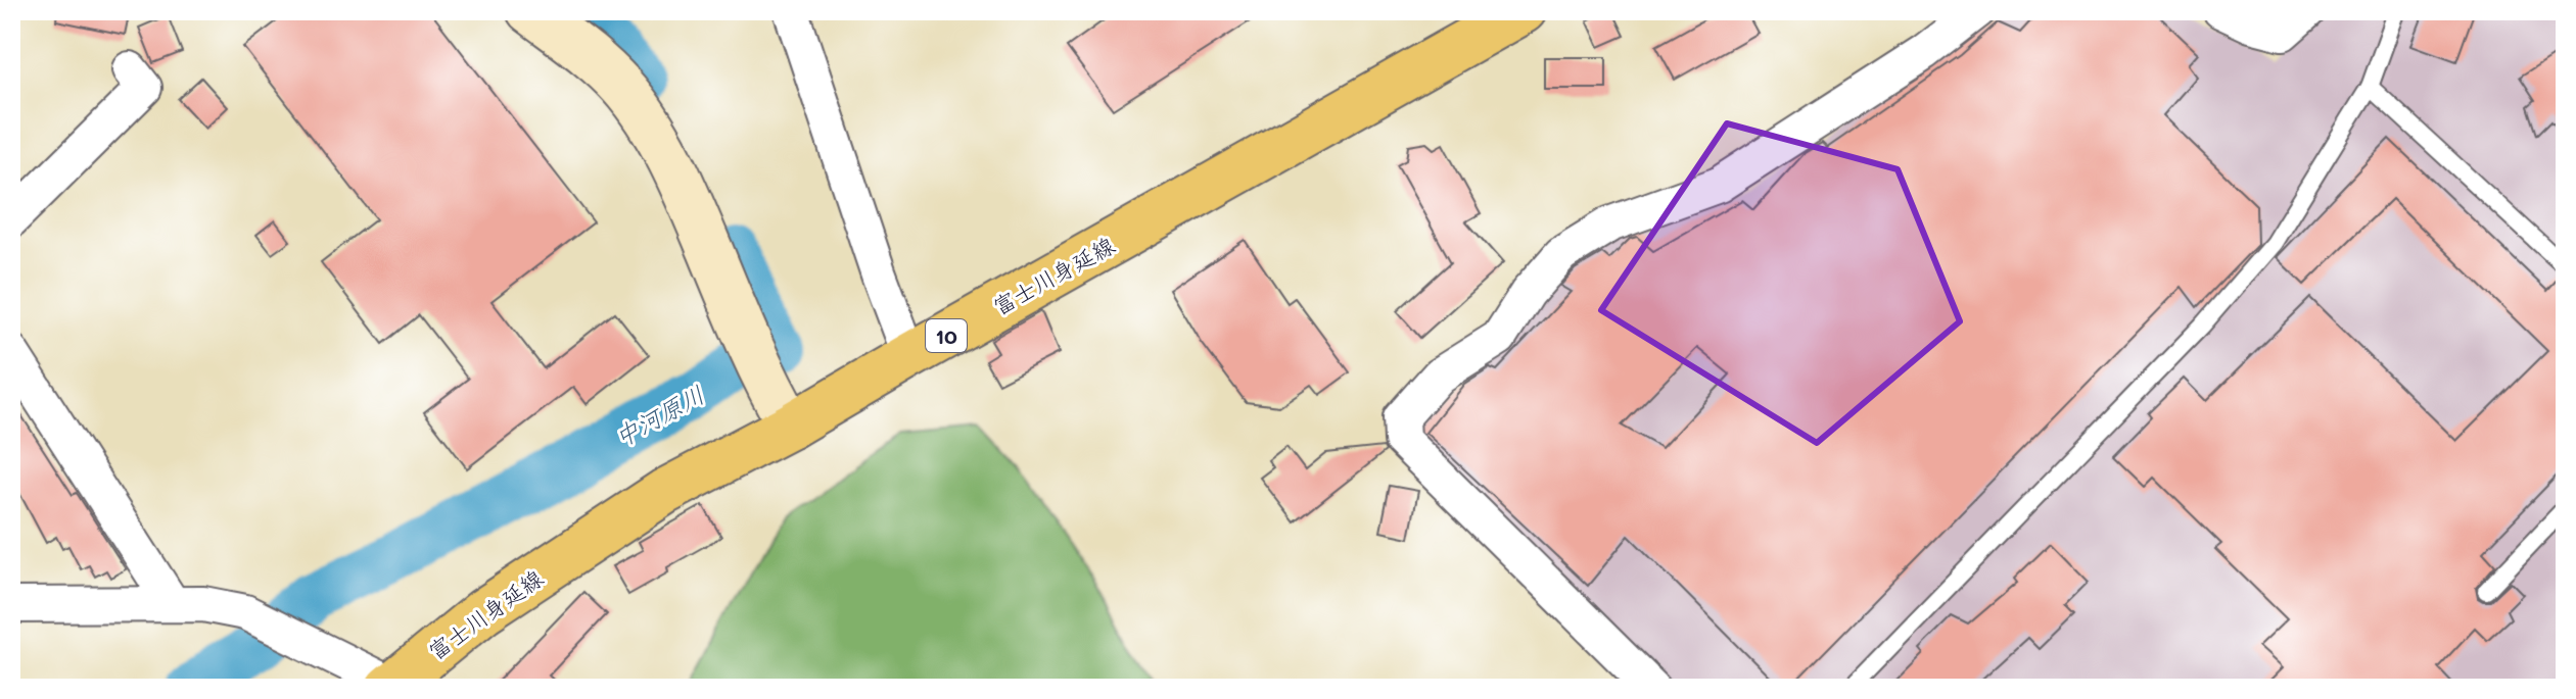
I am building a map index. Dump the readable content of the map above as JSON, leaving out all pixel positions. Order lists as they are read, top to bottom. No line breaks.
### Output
{"streets":{"main road":["富士川身延線","10"]},"water":["中河原川"]}
